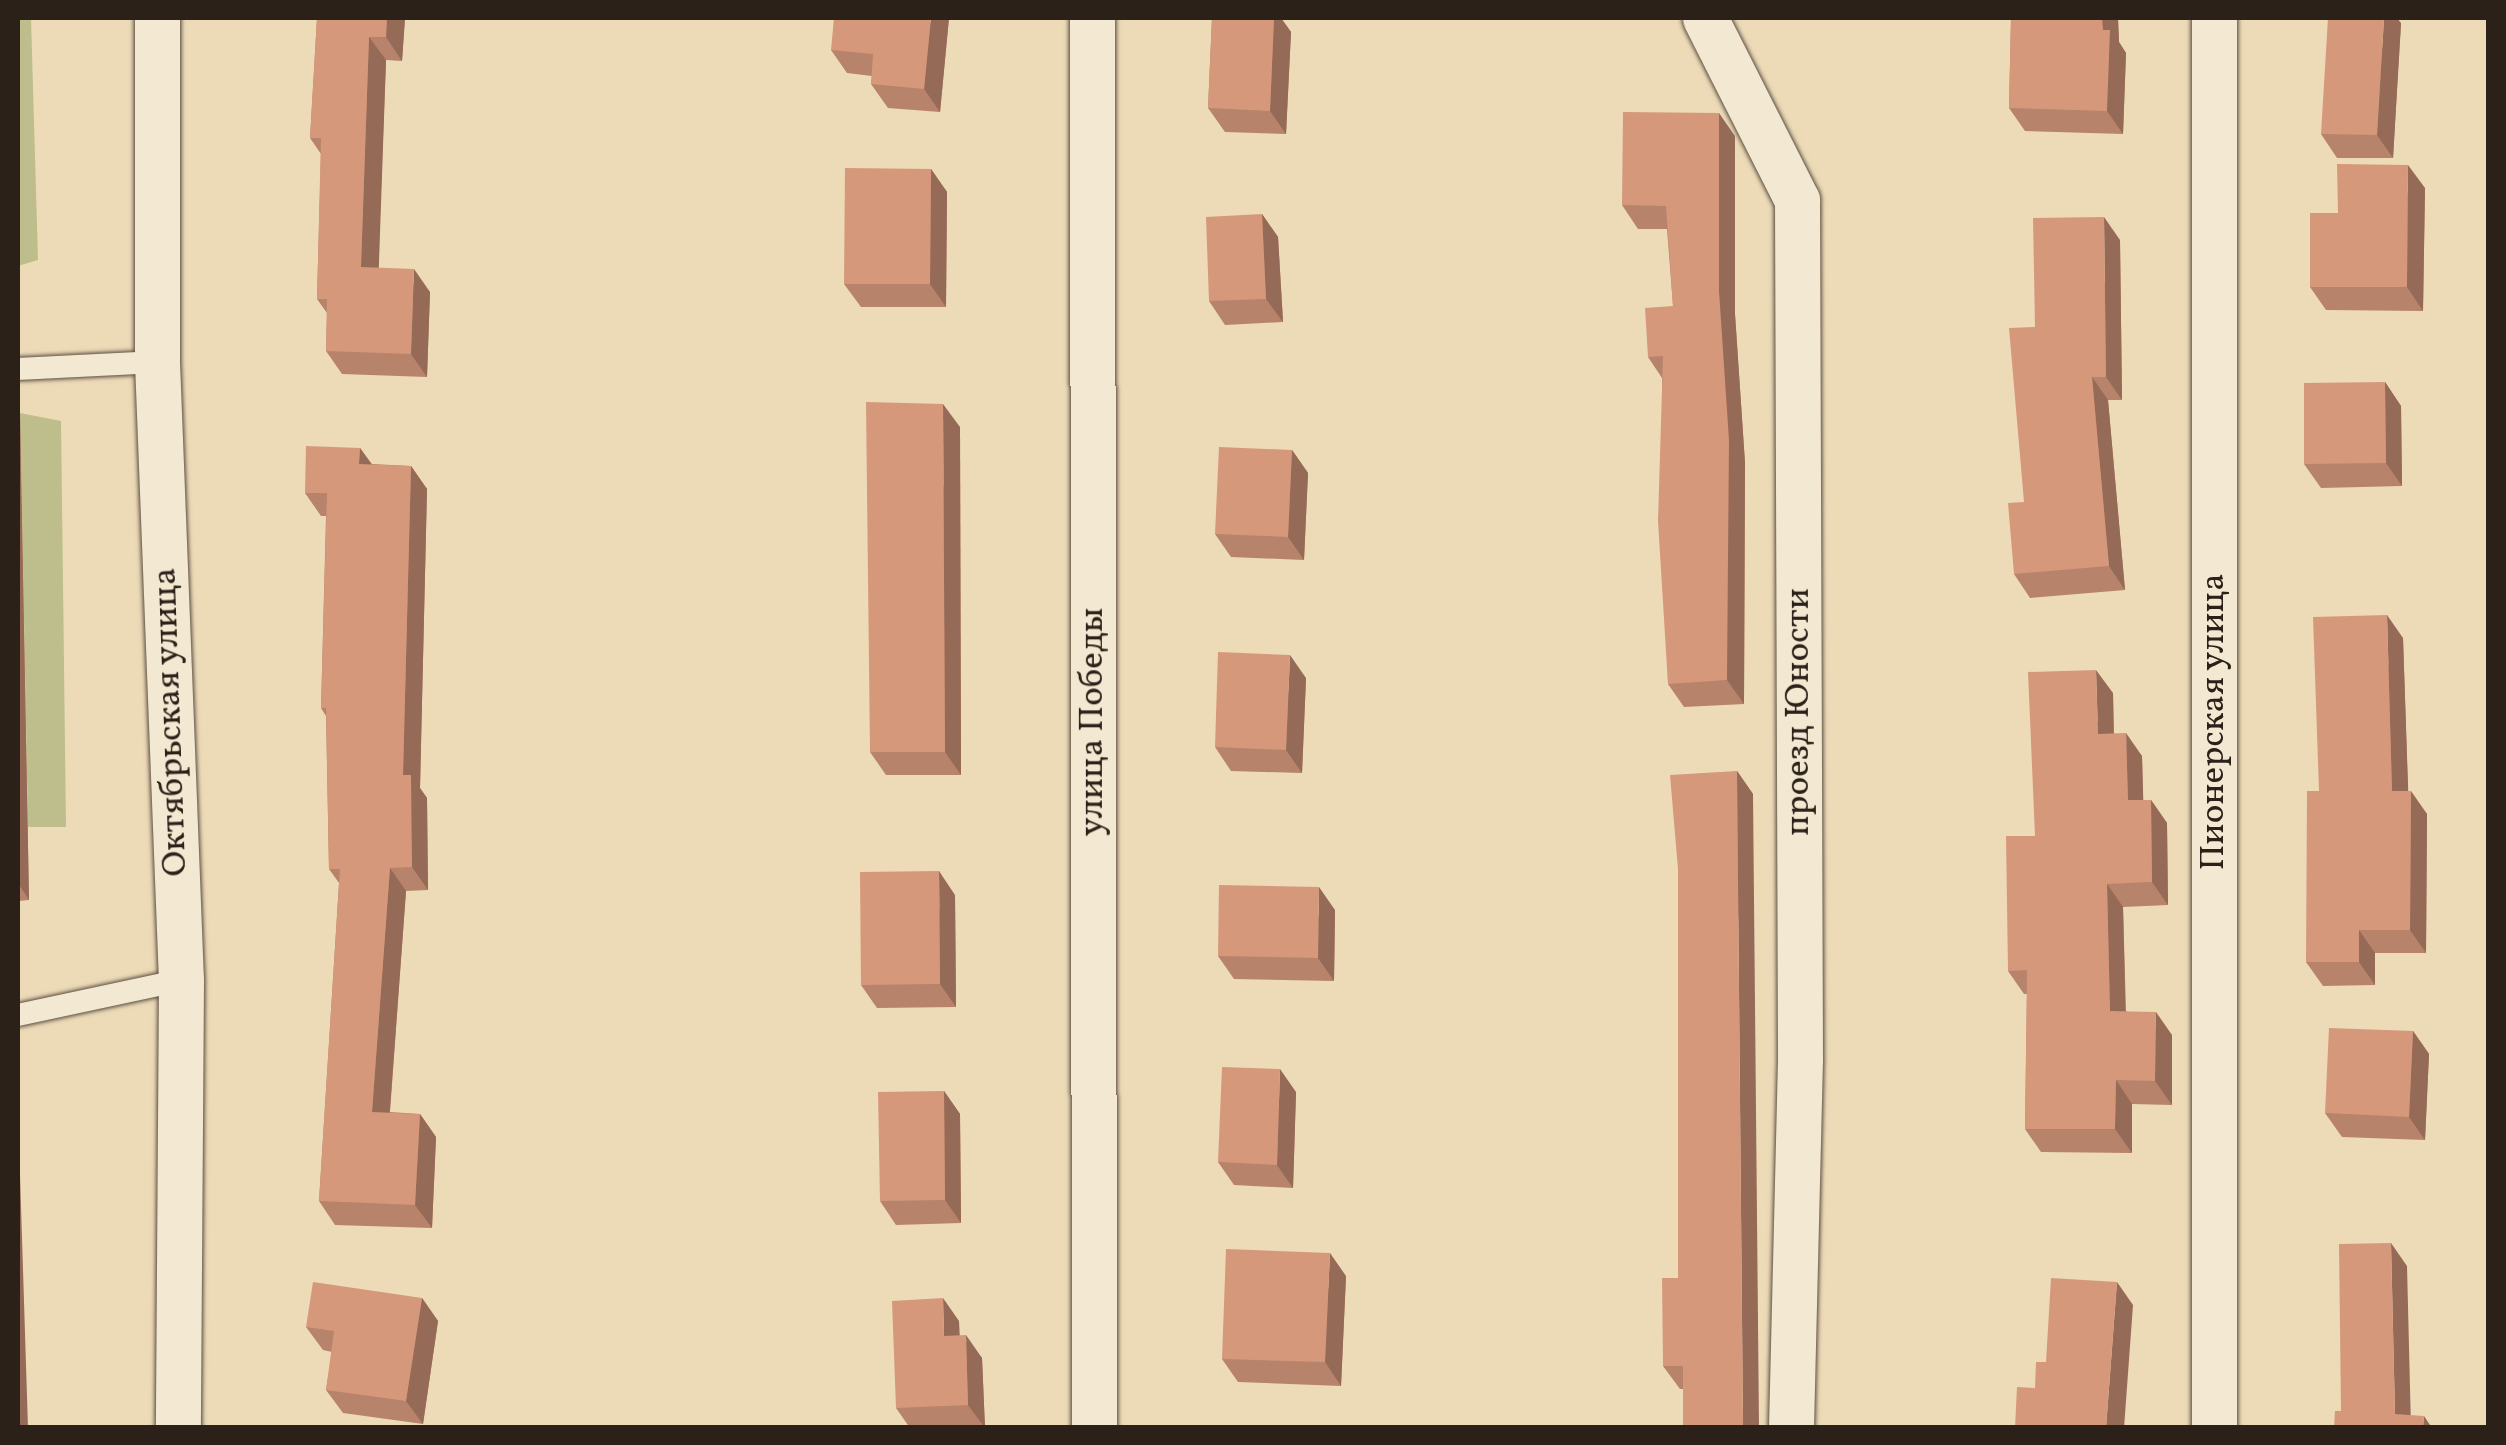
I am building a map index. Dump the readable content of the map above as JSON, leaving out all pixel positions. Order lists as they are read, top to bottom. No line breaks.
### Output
{"streets":{"street":["проезд Юности","Октябрьская улица","улица Победы","Пионерская улица"]}}
